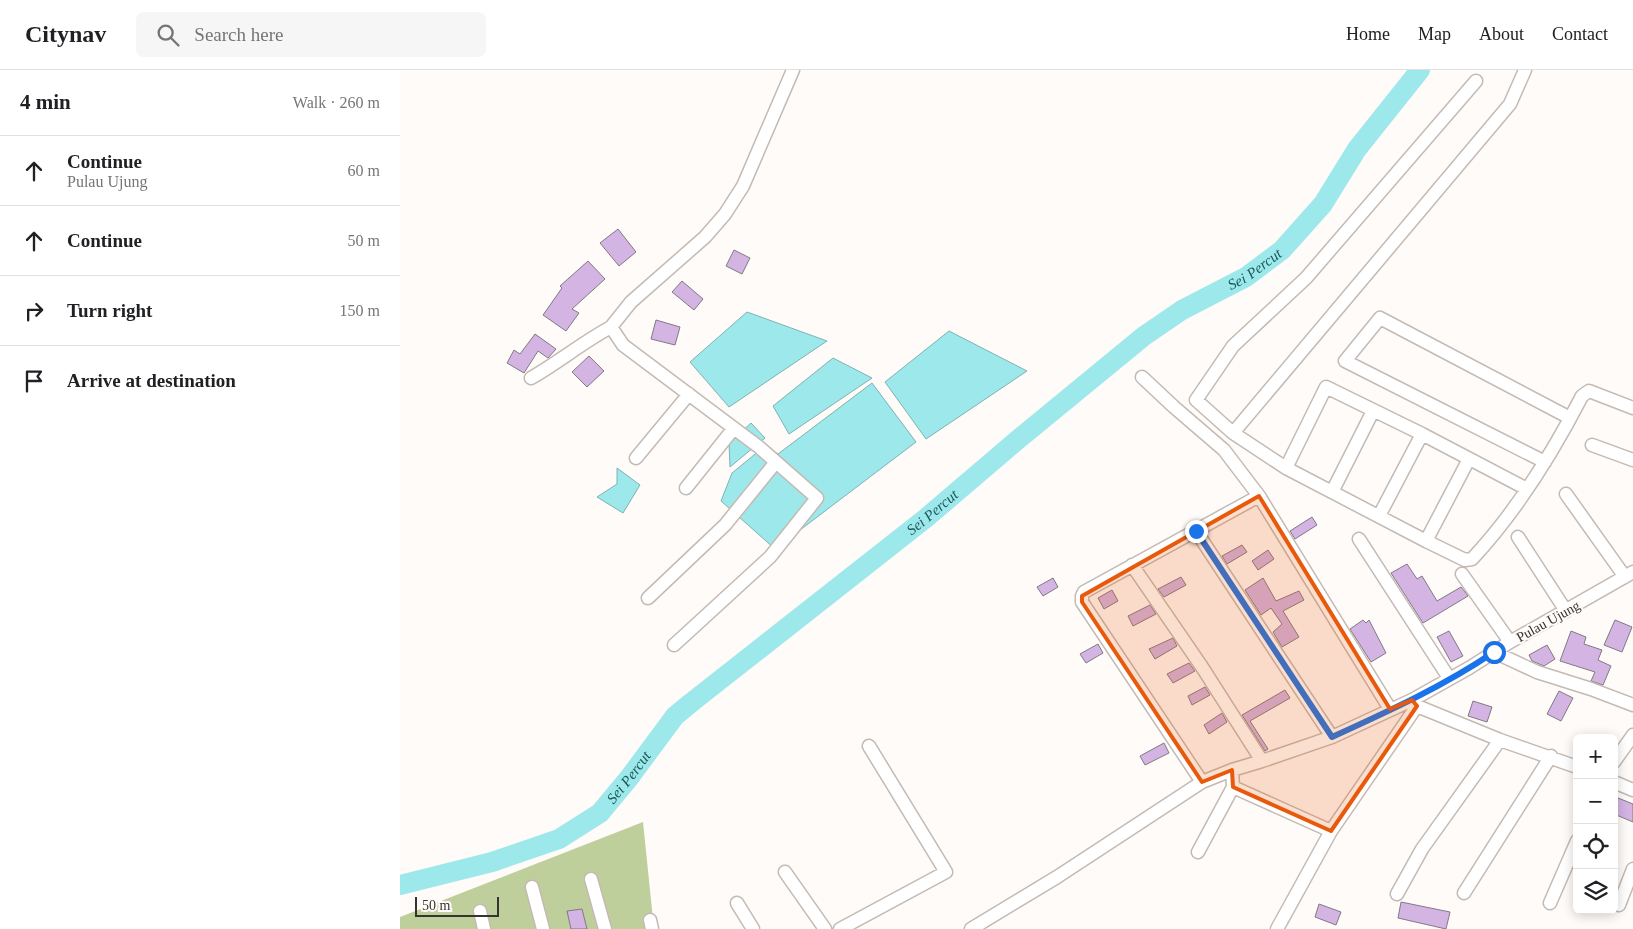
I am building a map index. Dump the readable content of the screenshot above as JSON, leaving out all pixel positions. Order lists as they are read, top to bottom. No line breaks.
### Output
{"streets":{"street":["Pulau Ujung"]},"water":["Sei Percut"],"scale_bar":"50 m","page":{"header":"Citynav","search":"Search here","nav":["Home","Map","About","Contact"],"heading":["4 min","Walk · 260 m"],"list":[["Continue","Pulau Ujung","60 m"],["Continue","50 m"],["Turn right","150 m"],"Arrive at destination"],"map_buttons":["+","−"],"scale":"50 m"}}
